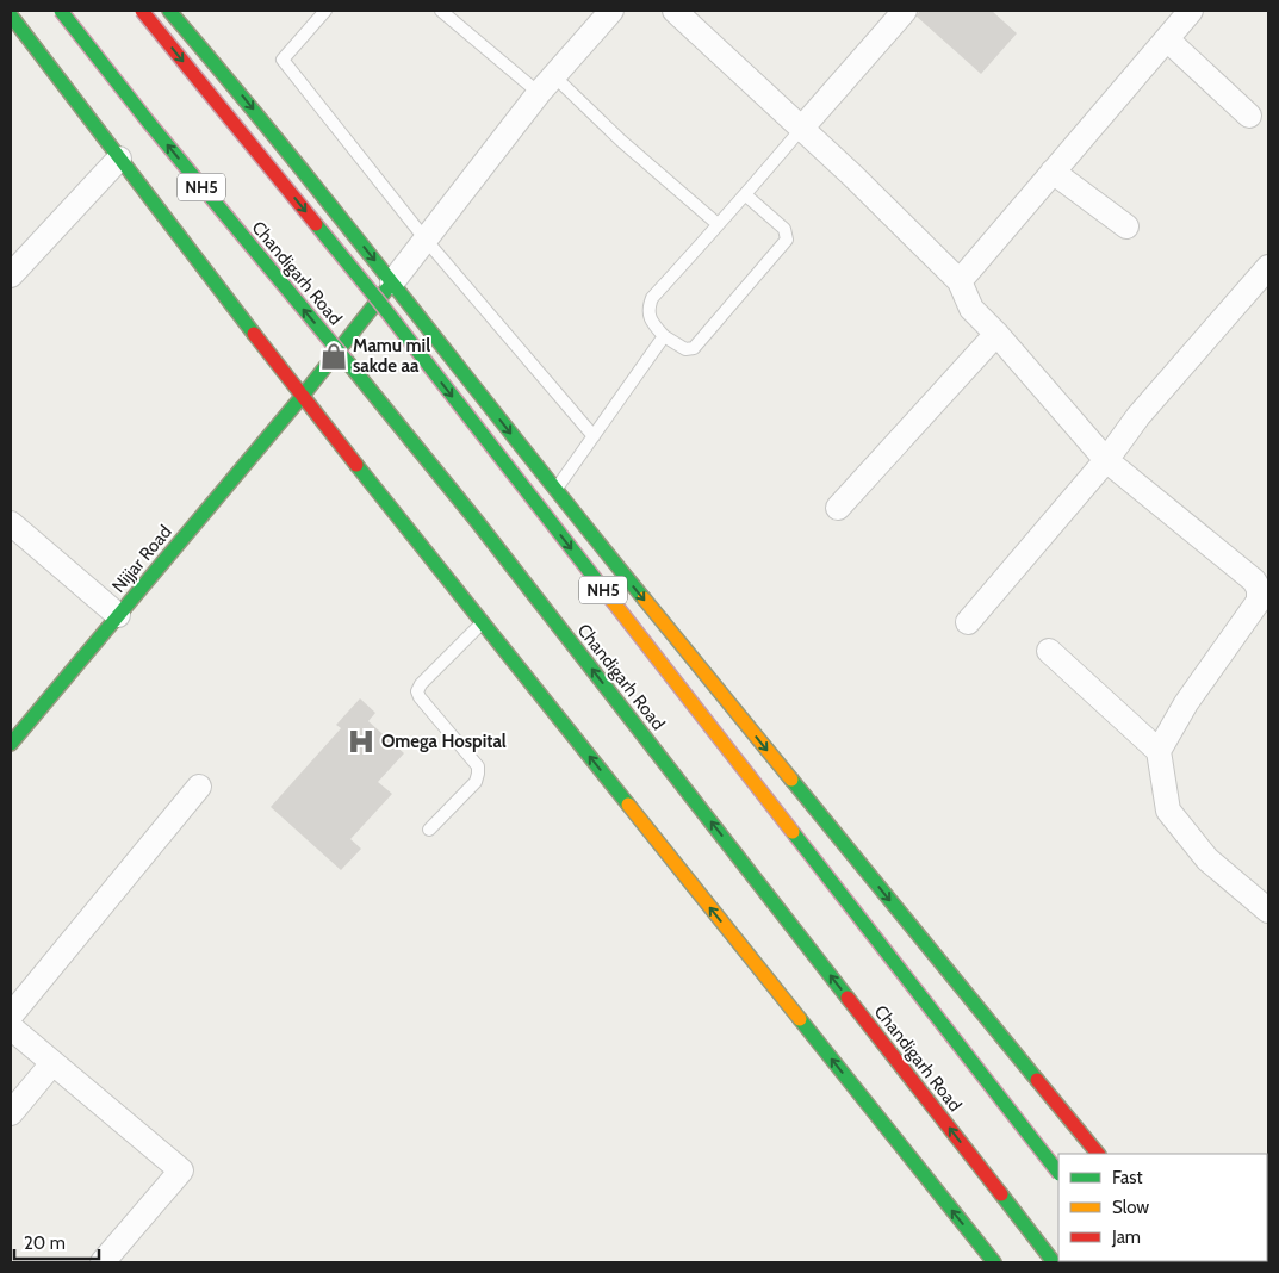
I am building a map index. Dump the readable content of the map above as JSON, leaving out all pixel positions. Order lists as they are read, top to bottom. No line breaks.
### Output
{"streets":{"main road":["NH5","Chandigarh Road","Nijjar Road"]},"places":{"shop":["Mamu mil sakde aa"],"hospital":["Omega Hospital"]},"legend":["Fast","Slow","Jam"],"scale_bar":"20 m"}
